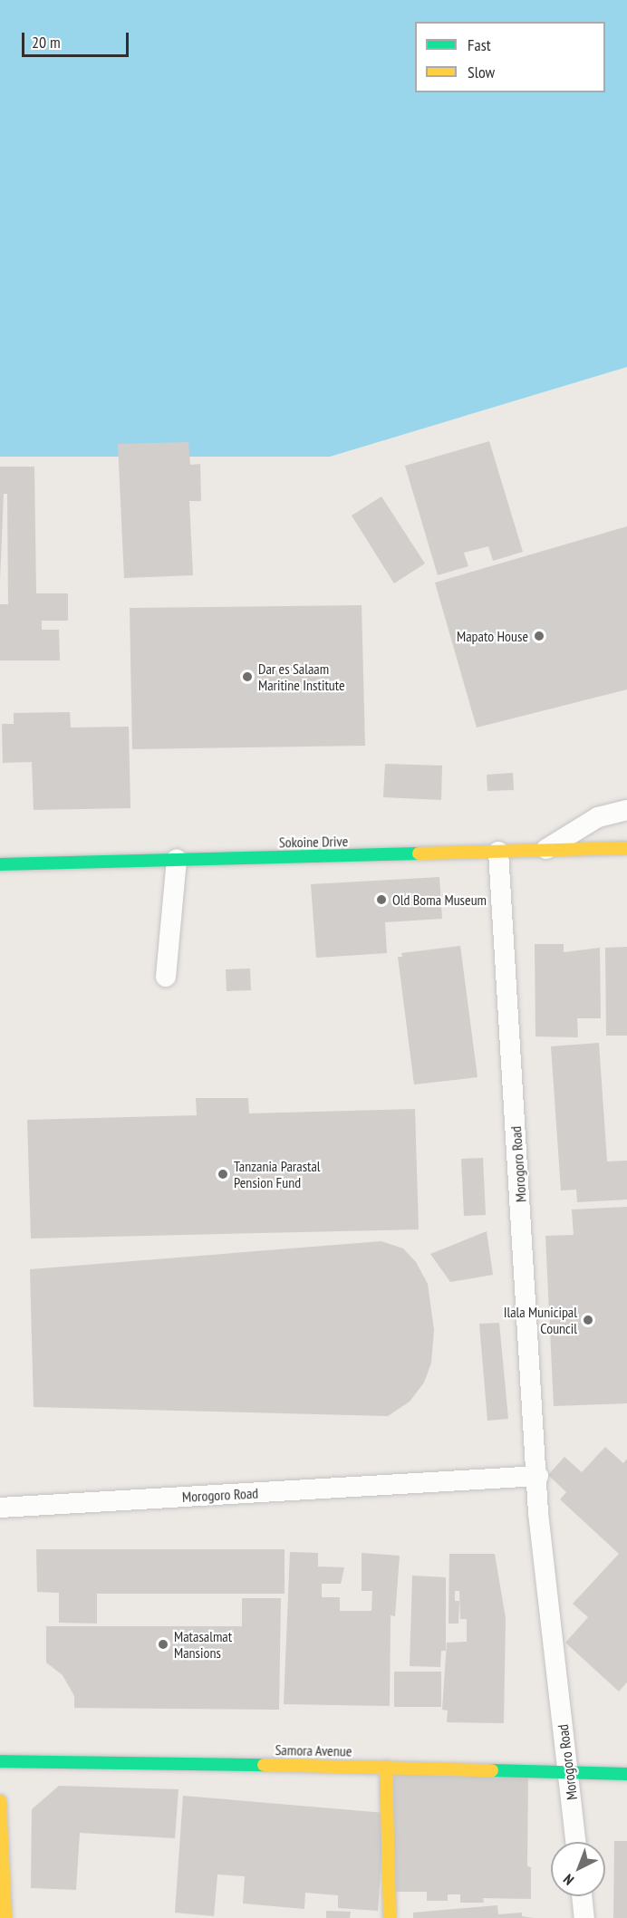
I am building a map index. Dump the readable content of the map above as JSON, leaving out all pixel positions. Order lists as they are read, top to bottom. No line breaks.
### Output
{"streets":{"street":["Sokoine Drive","Samora Avenue"],"lane":["Morogoro Road"]},"crossings":[["Sokoine Drive","Morogoro Road"],["Morogoro Road","Samora Avenue"]],"places":["Mapato House","Dar es Salaam Maritine Institute","Old Boma Museum","Tanzania Parastal Pension Fund","Ilala Municipal Council","Matasalmat Mansions"],"legend":["Fast","Slow"],"scale_bar":"20 m","north":"bottom left"}
